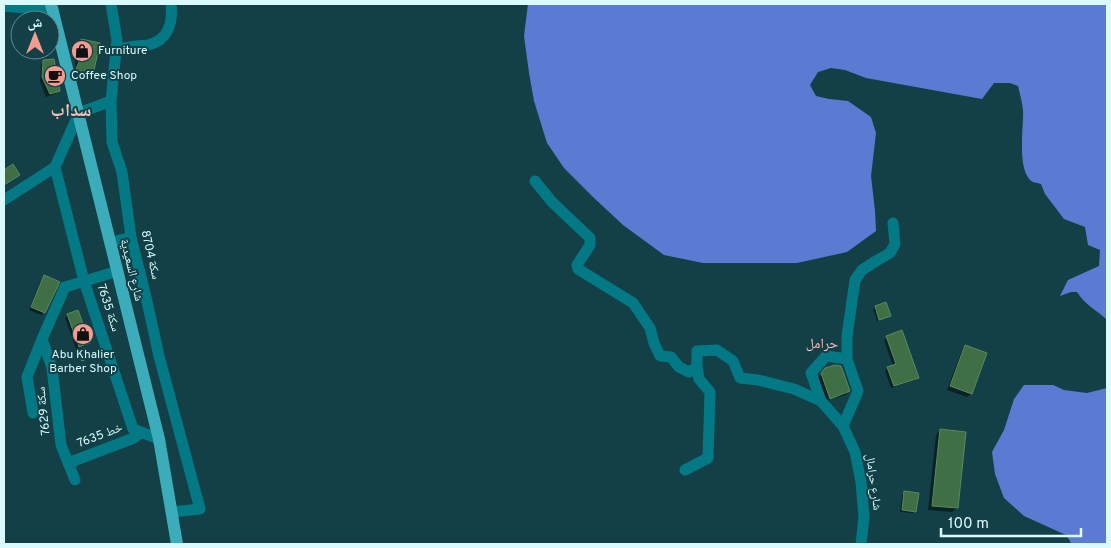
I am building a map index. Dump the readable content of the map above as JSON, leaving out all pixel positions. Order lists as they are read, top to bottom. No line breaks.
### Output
{"streets":{"main road":["شارع السعيدية"],"street":["سكة 8704","سكة 7635","سكة 7629","7635 خط","شارع حرامال"]},"crossings":[["سكة 8704","شارع السعيدية"],["شارع السعيدية","سكة 7629"],["سكة 7635","سكة 7629"],["سكة 7635","7635 خط"],["سكة 7629","7635 خط"]],"districts":["سداب","حرامل"],"places":{"shop":["Furniture","Abu Khalier Barber Shop"],"cafe":["Coffee Shop"]},"scale_bar":"100 m","north":"top"}
